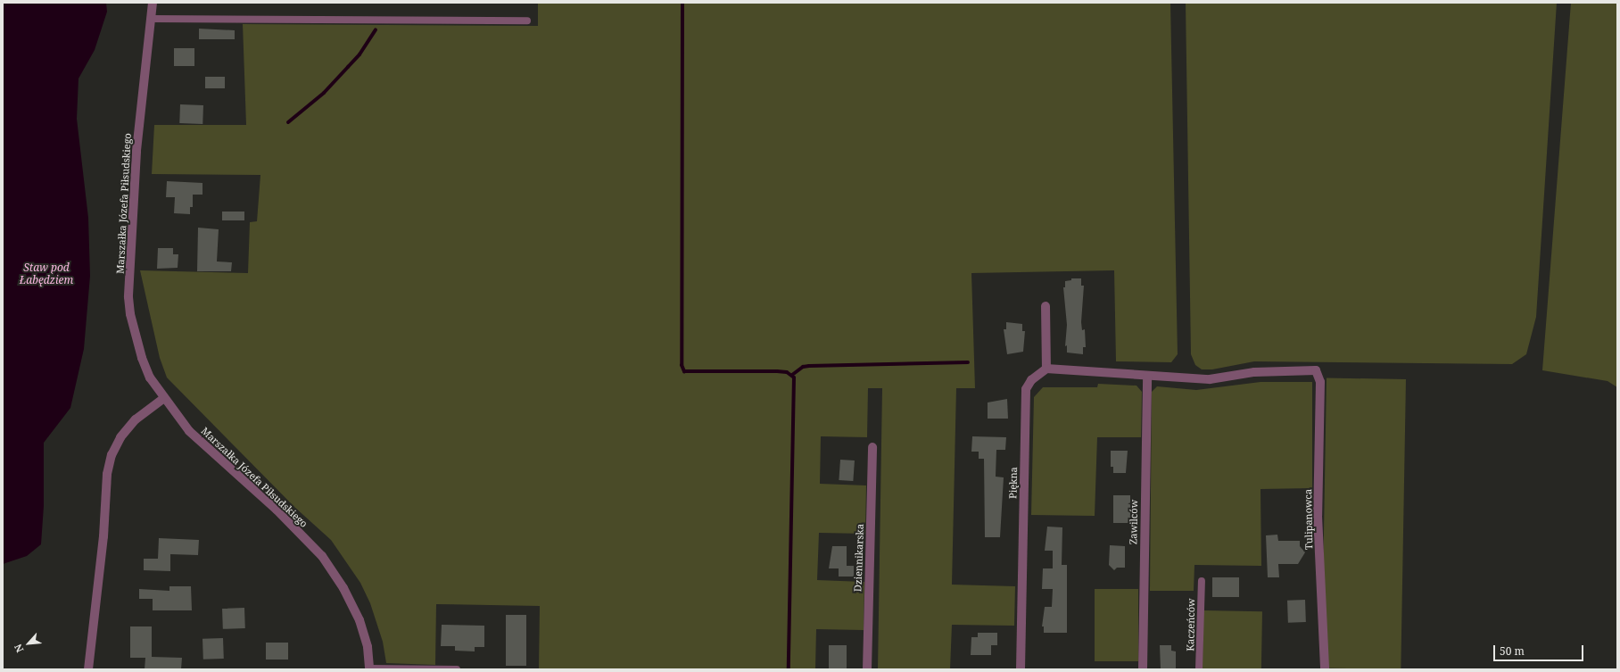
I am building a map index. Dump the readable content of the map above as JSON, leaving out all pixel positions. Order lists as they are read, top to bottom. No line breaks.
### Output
{"streets":{"street":["Marszałka Józefa Piłsudskiego","Piękna","Tulipanowca","Zawilców","Dziennikarska"],"lane":["Kaczeńców"]},"crossings":[["Tulipanowca","Zawilców"]],"water":["Staw pod Łabędziem"],"scale_bar":"50 m","north":"bottom left"}
